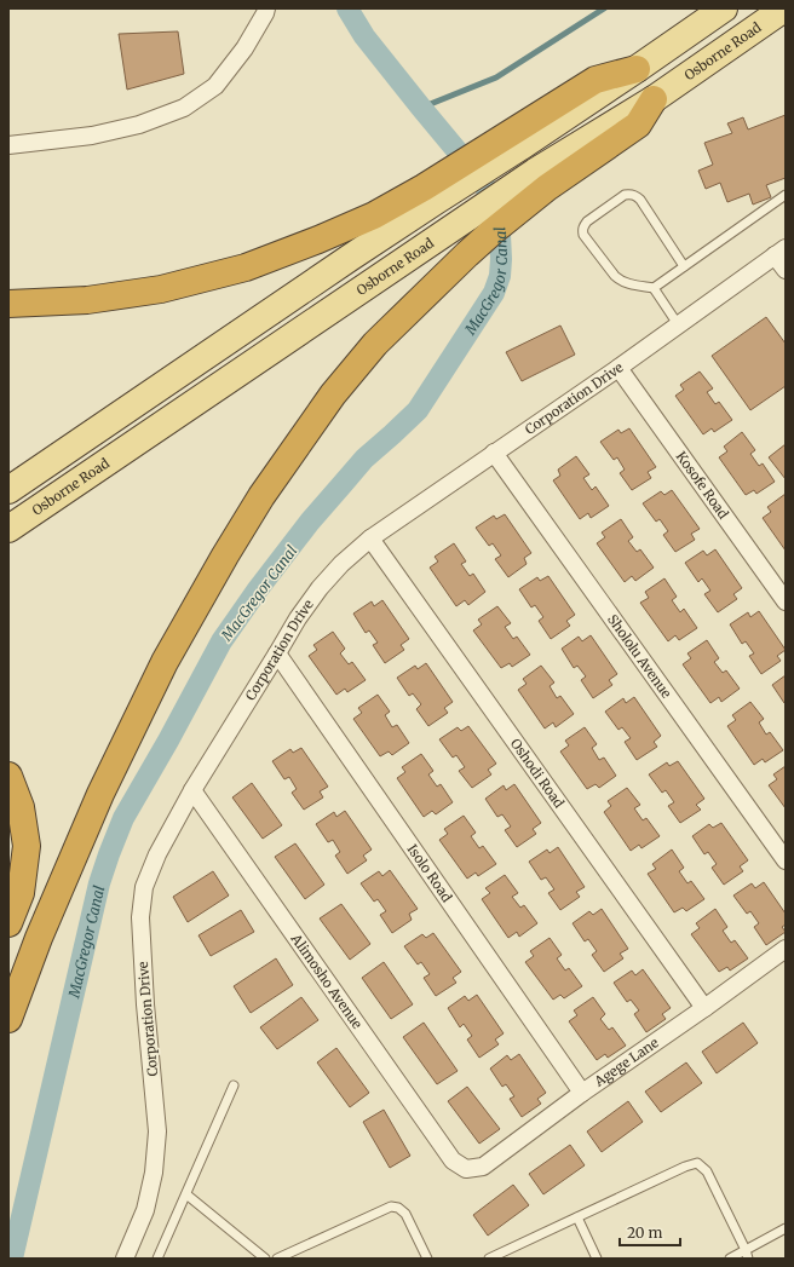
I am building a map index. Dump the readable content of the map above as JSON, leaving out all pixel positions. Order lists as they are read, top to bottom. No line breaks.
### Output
{"streets":{"main road":["Osborne Road"],"street":["Corporation Drive","Kosofe Road","Shololu Avenue","Oshodi Road","Isolo Road","Alimosho Avenue","Agege Lane"]},"crossings":[["Corporation Drive","Kosofe Road"],["Corporation Drive","Shololu Avenue"],["Corporation Drive","Oshodi Road"],["Corporation Drive","Isolo Road"],["Corporation Drive","Alimosho Avenue"],["Oshodi Road","Agege Lane"],["Isolo Road","Agege Lane"],["Alimosho Avenue","Agege Lane"]],"water":["MacGregor Canal"],"scale_bar":"20 m"}
